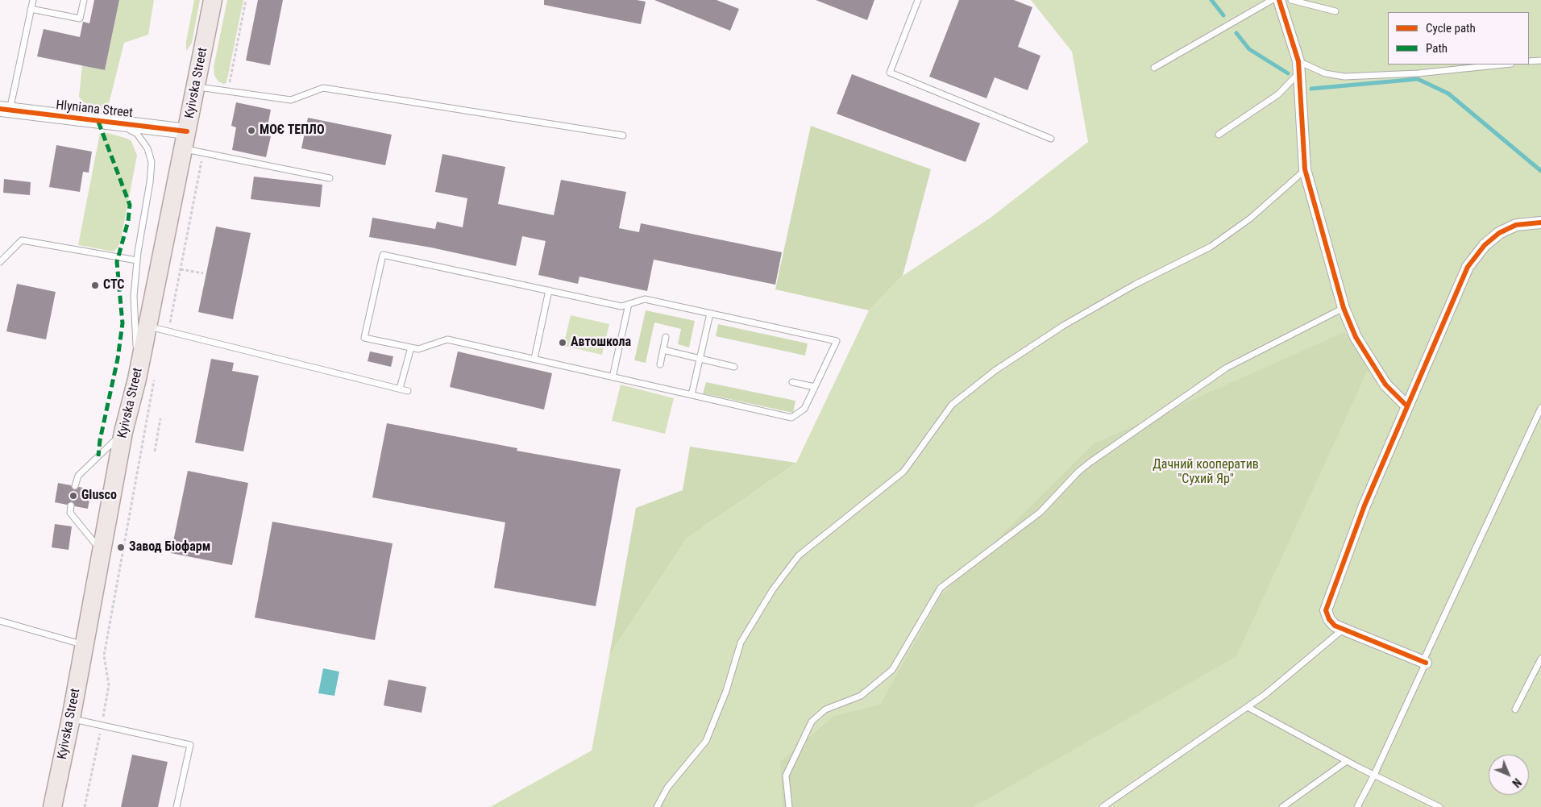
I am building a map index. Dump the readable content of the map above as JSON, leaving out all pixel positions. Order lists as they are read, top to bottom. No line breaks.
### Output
{"streets":{"main road":["Kyivska Street"],"street":["Hlyniana Street"]},"crossings":[["Kyivska Street","Hlyniana Street"]],"parks":["Дачний кооператив \"Сухий Яр\""],"places":["МОЄ ТЕПЛО","СТС","Автошкола","Glusco","Завод Біофарм"],"legend":["Cycle path","Path"],"north":"bottom right"}
